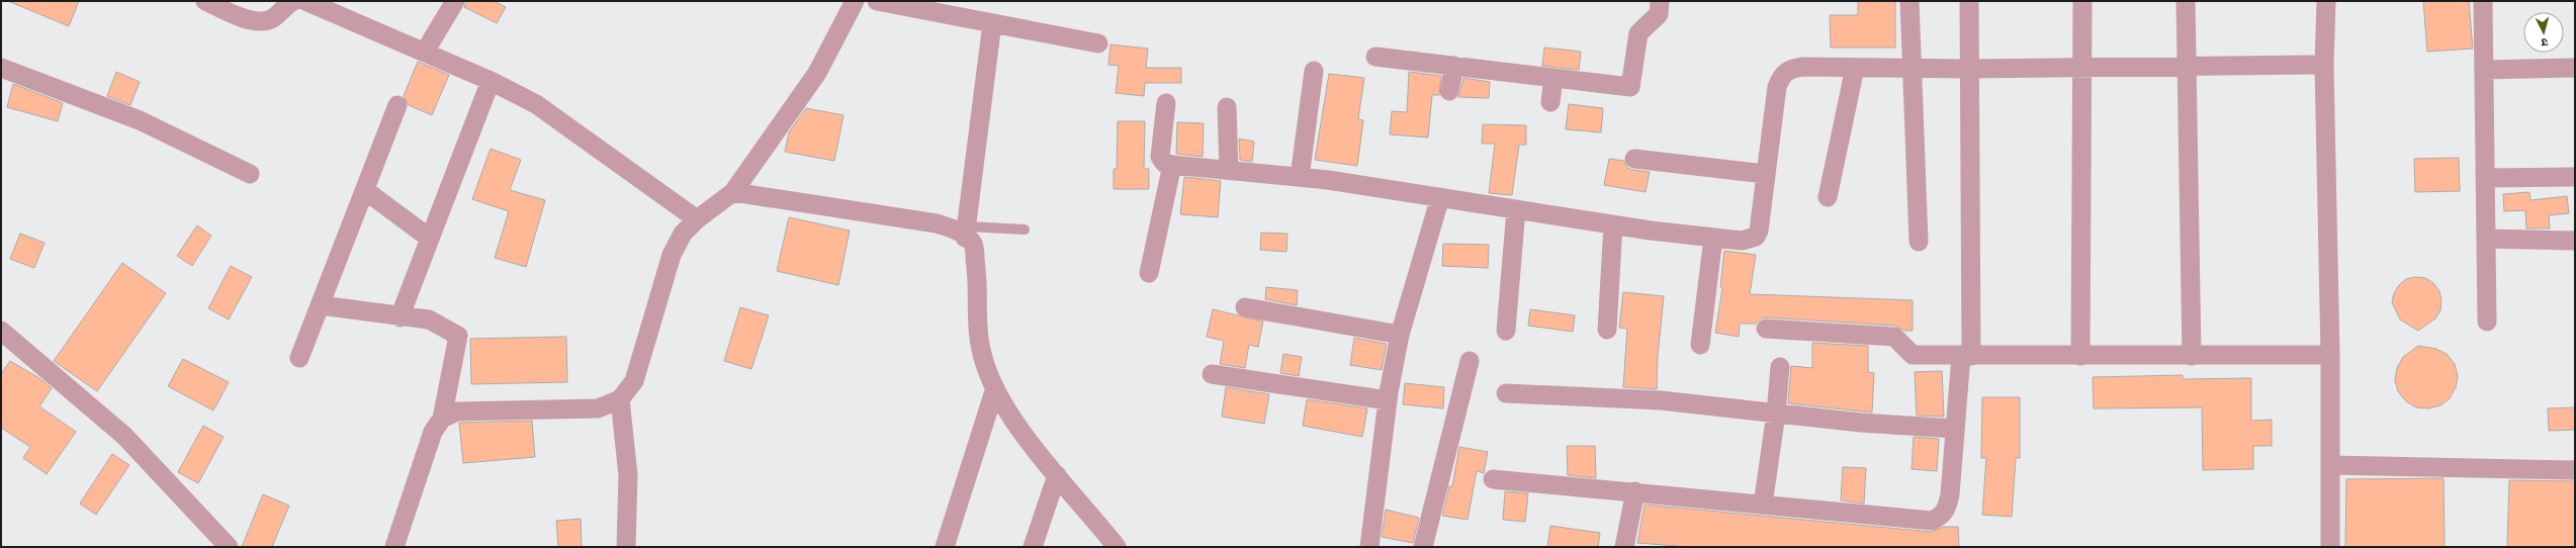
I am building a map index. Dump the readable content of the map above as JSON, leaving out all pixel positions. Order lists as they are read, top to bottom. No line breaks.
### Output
{"north":"bottom"}
